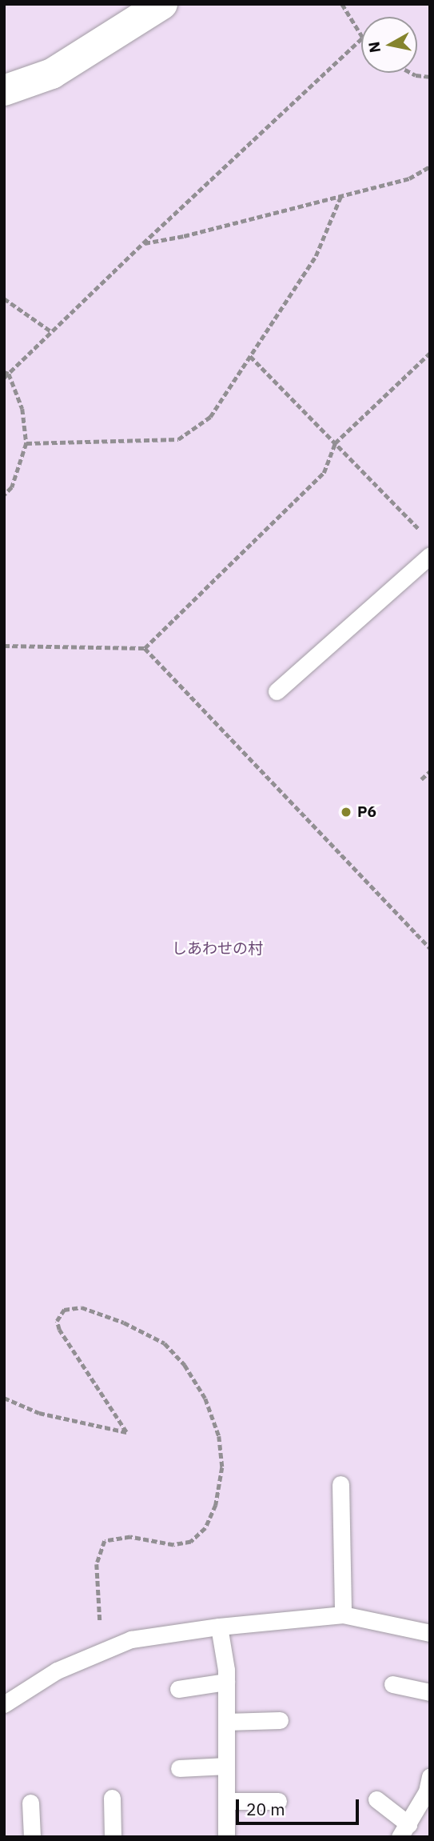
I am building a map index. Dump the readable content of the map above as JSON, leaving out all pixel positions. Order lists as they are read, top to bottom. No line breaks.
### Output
{"parks":["しあわせの村"],"places":["P6"],"scale_bar":"20 m","north":"left"}
